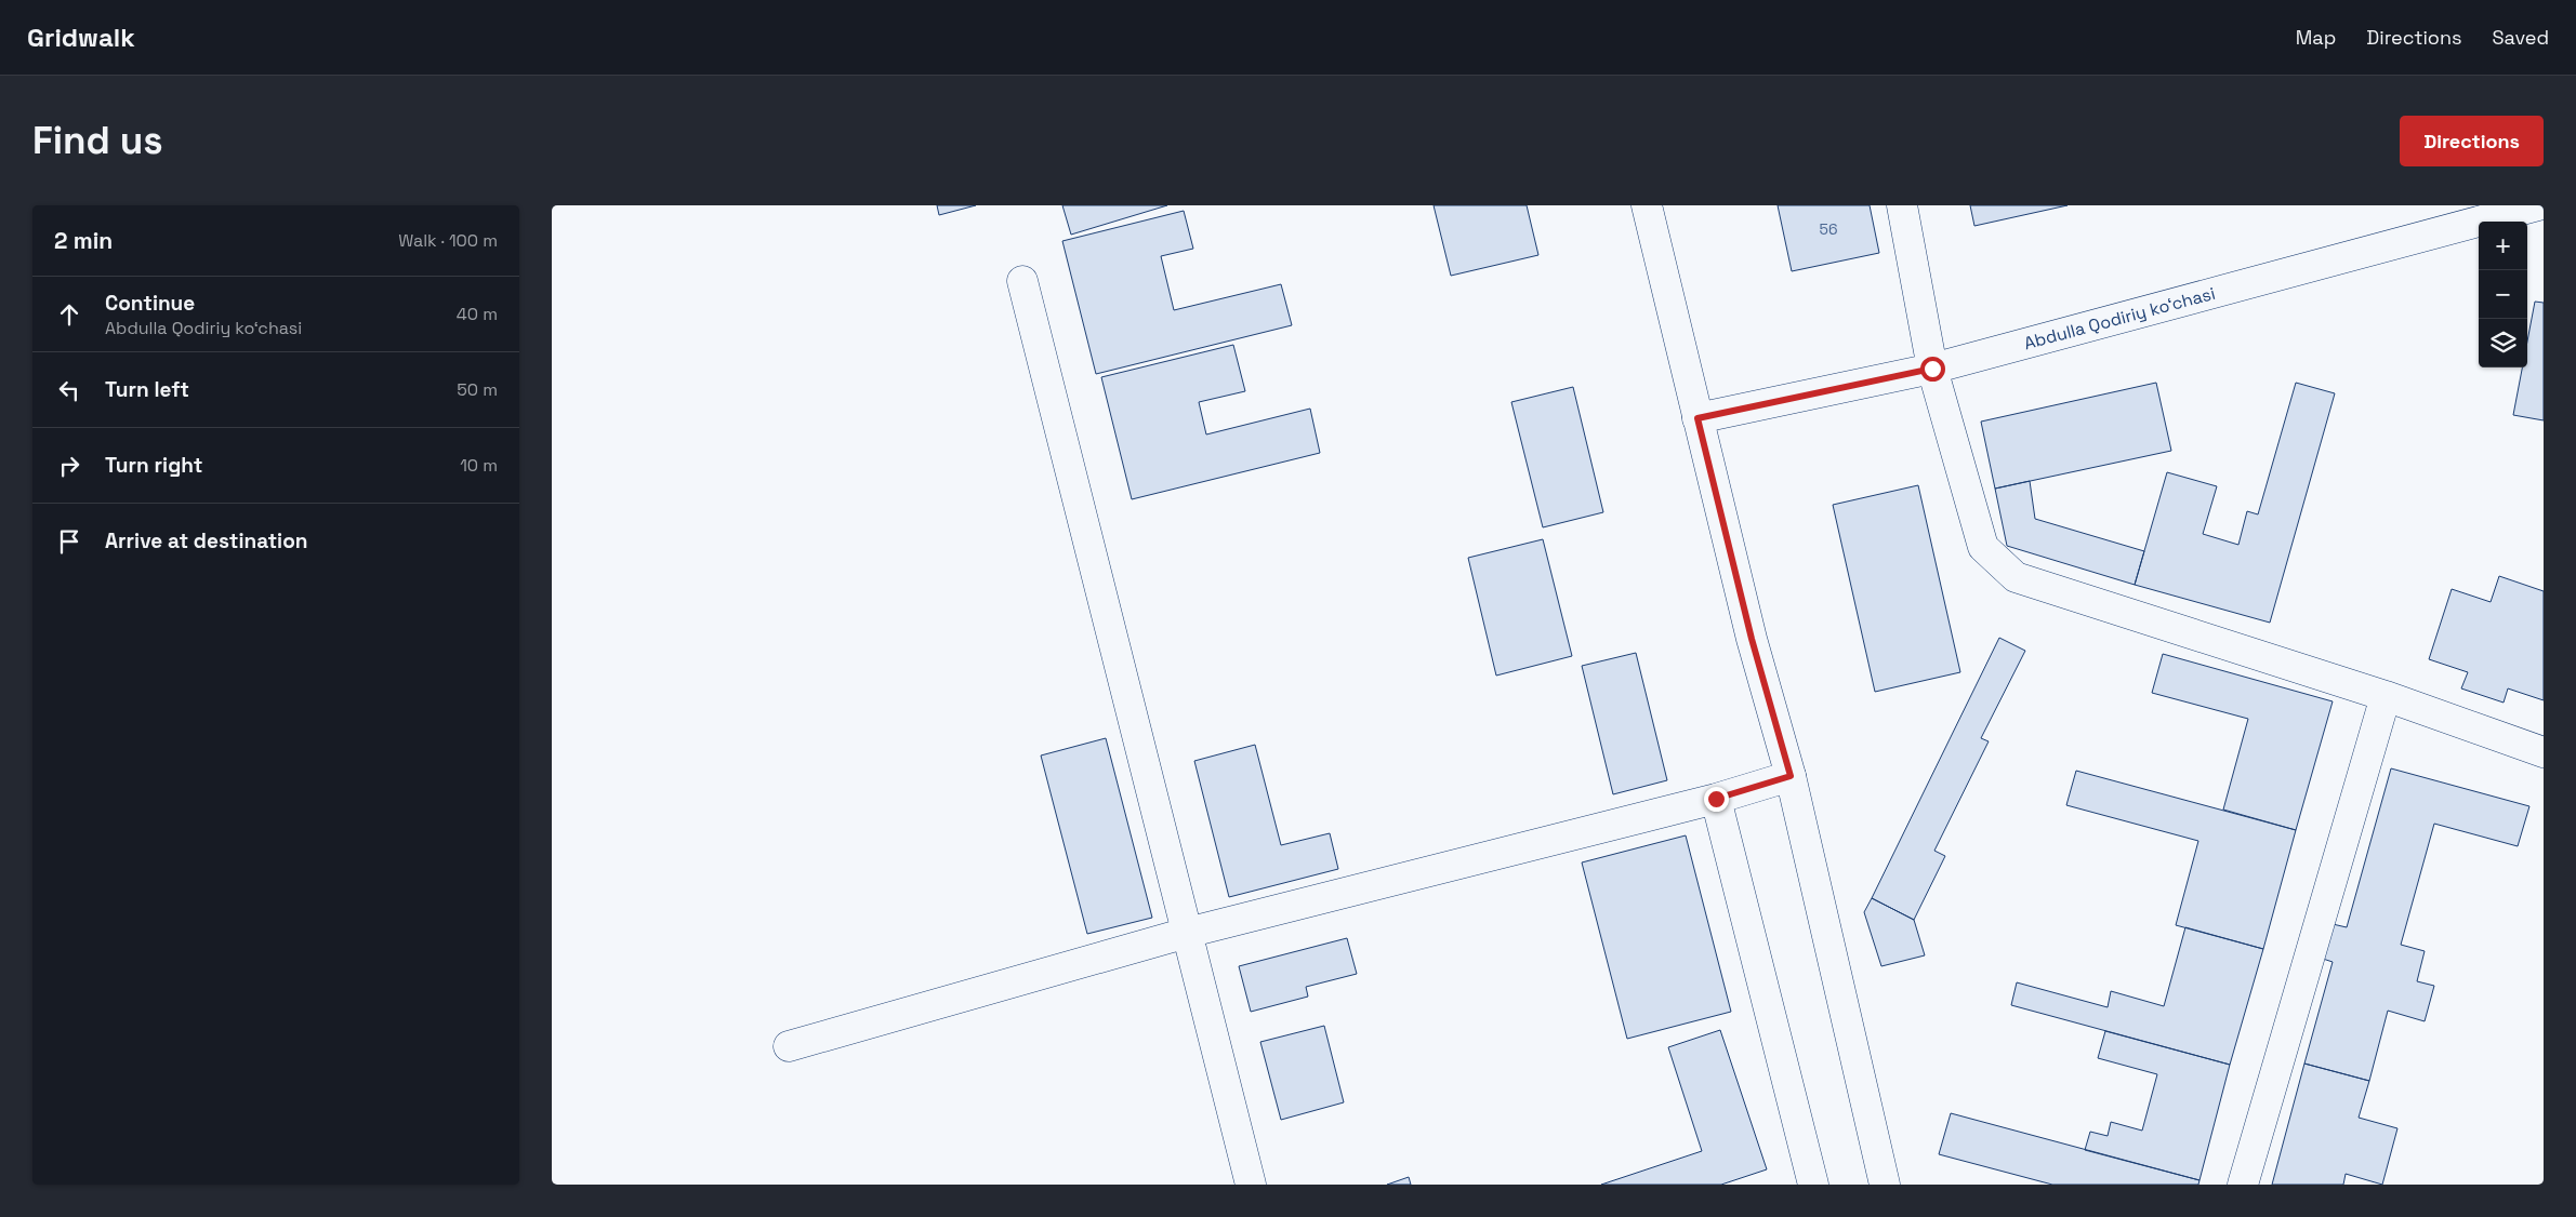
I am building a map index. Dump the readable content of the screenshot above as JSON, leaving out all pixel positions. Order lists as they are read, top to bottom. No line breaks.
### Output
{"streets":{"street":["Abdulla Qodiriy koʻchasi"]},"house_numbers":["56"],"page":{"header":"Gridwalk","nav":["Map","Directions","Saved"],"buttons":"Directions","title":"Find us","heading":["2 min","Walk · 100 m"],"map_buttons":["+","−"],"list":[["Continue","Abdulla Qodiriy koʻchasi","40 m"],["Turn left","50 m"],["Turn right","10 m"],"Arrive at destination"]}}
